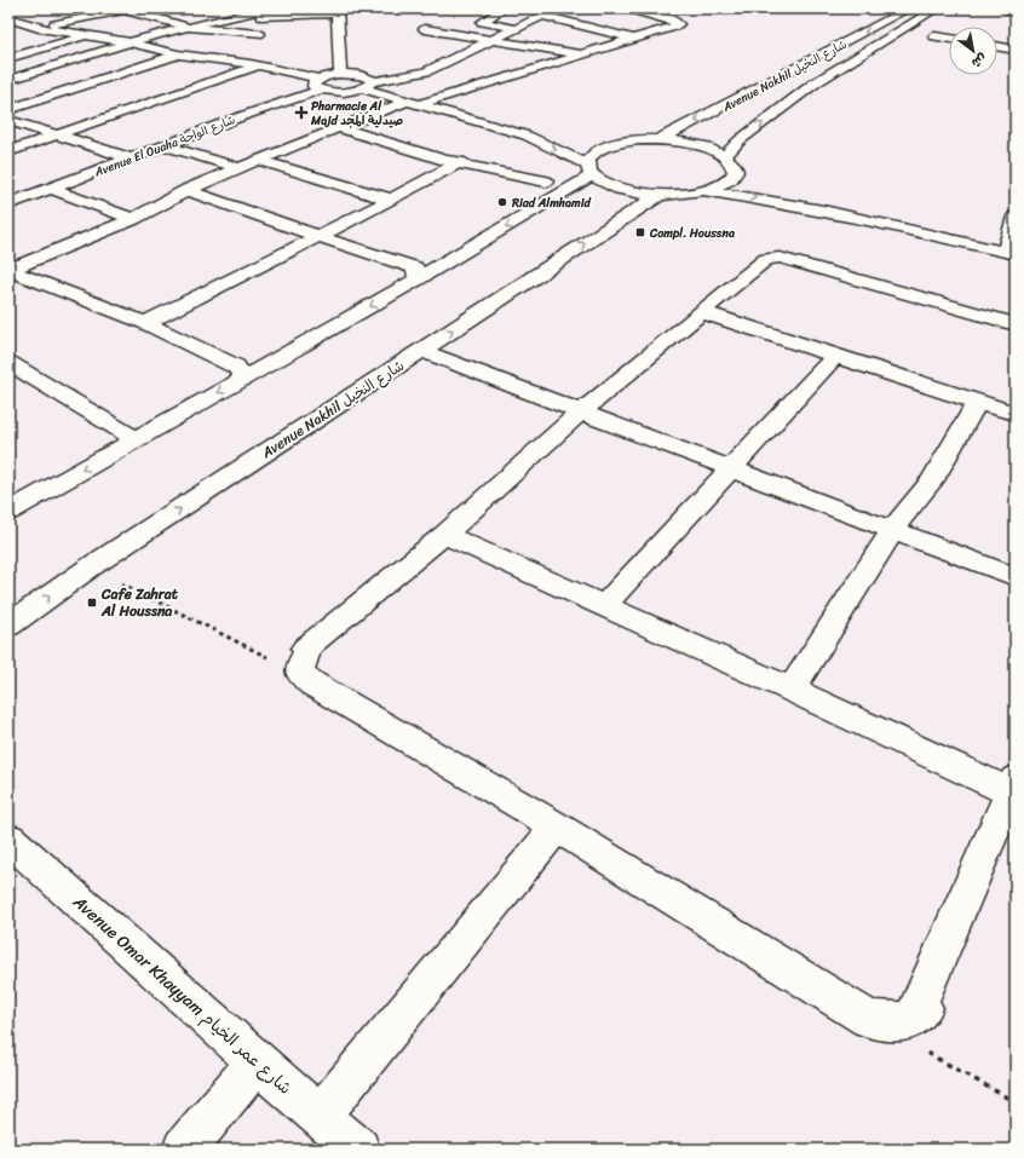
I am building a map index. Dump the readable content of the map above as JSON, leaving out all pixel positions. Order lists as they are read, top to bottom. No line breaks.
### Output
{"streets":{"street":["Avenue Nakhil شارع النخيل","Avenue El Ouaha شارع الواحة","Avenue Omar Khayyam شارع عمر الخيام"]},"places":{"health":["Pharmacie Al Majd صيدلية المجد"],"other":["Riad Almhamid"],"transit":["Compl. Houssna","Cafe Zahrat Al Houssna"]},"north":"bottom right"}
